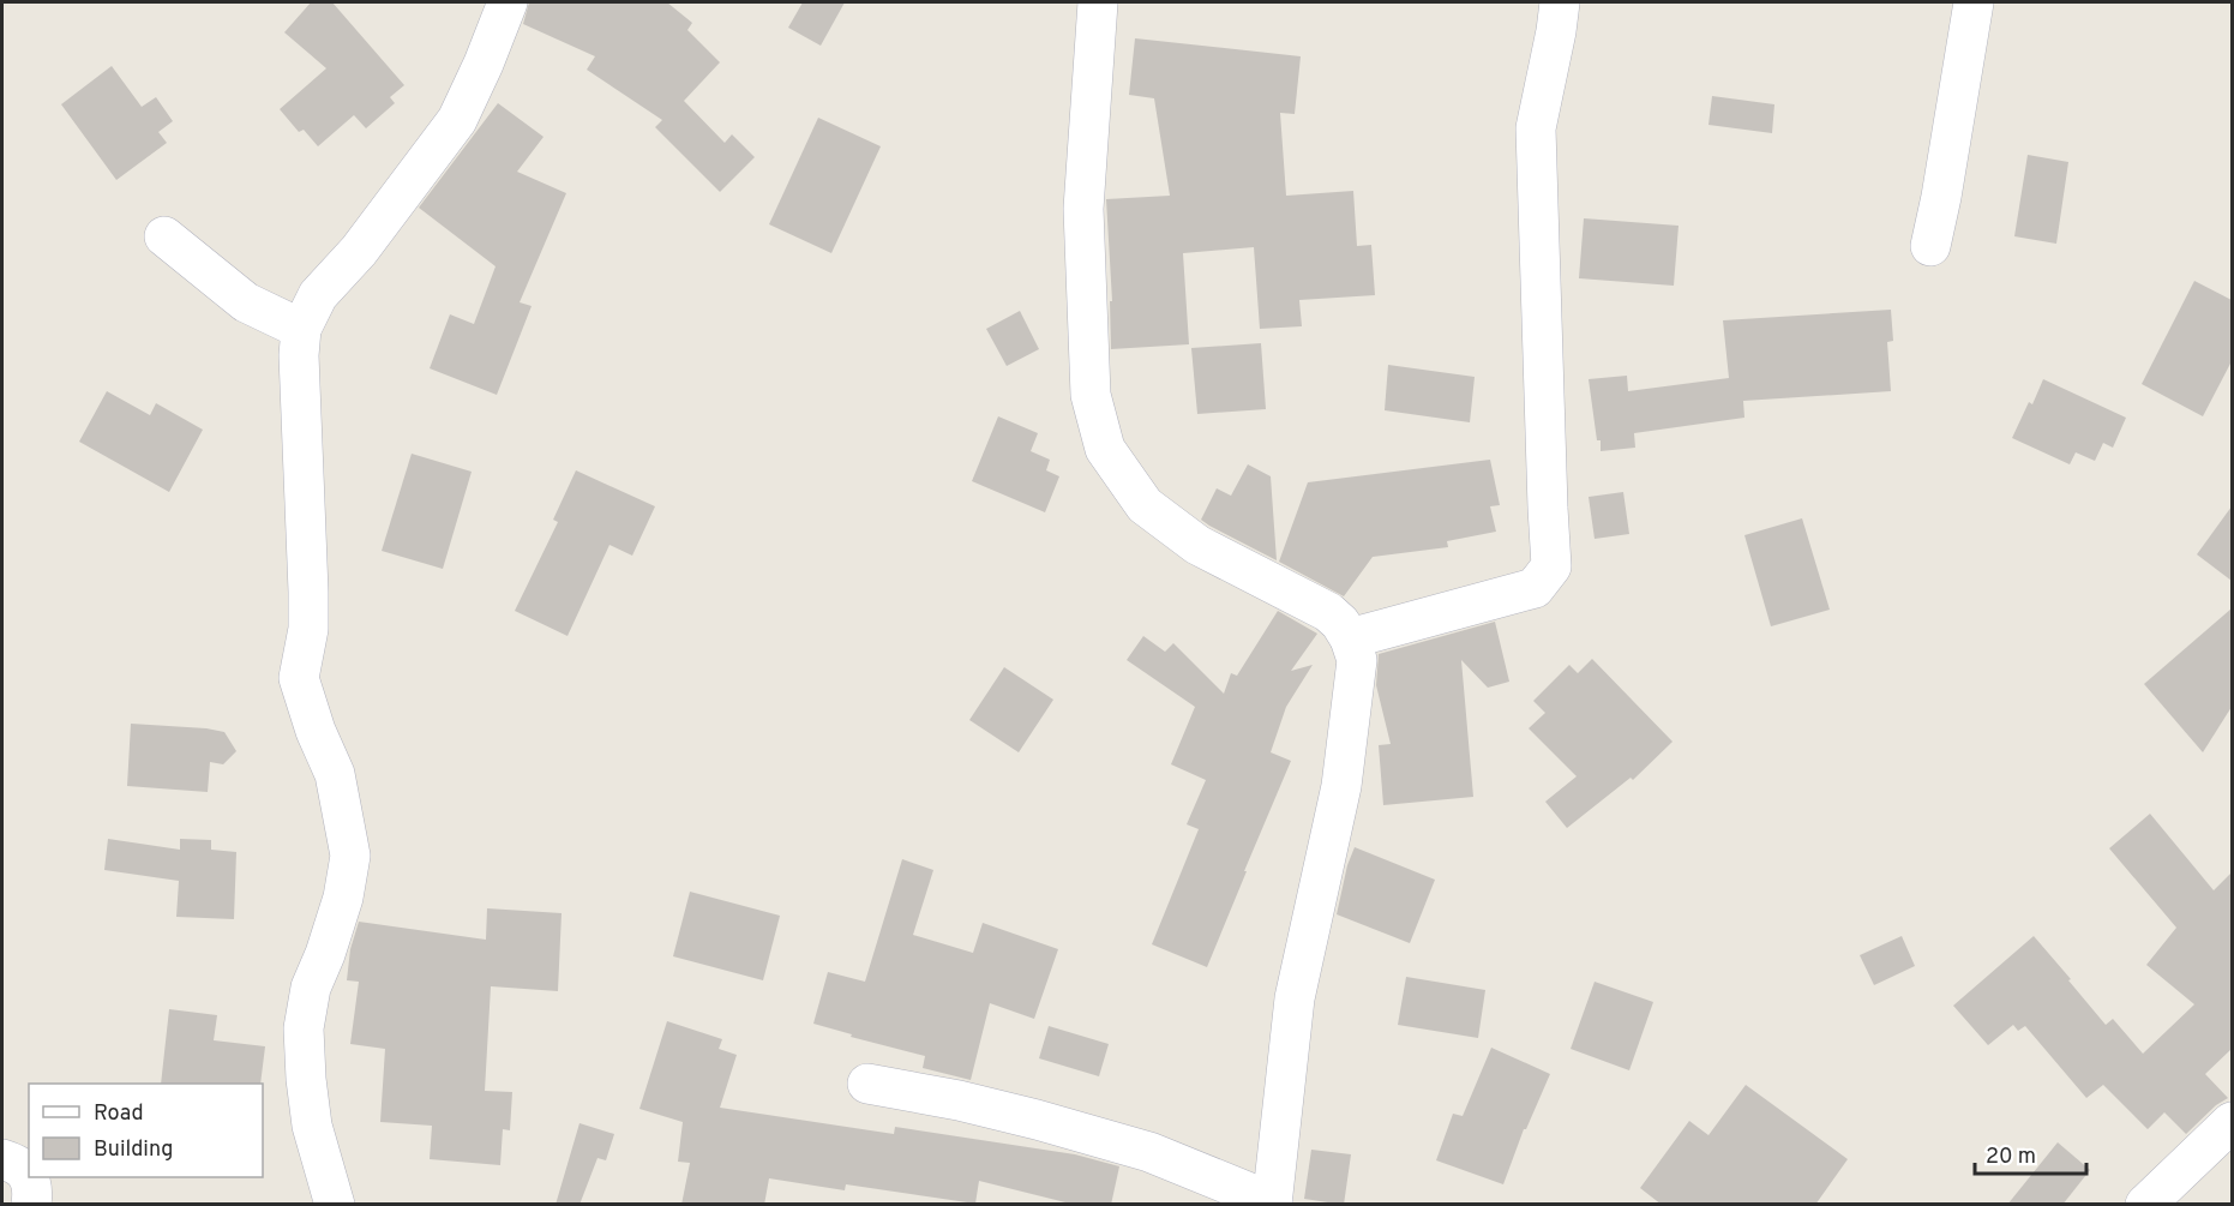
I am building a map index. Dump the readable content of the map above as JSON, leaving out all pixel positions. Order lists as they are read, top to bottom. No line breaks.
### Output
{"legend":["Road","Building"],"scale_bar":"20 m"}
